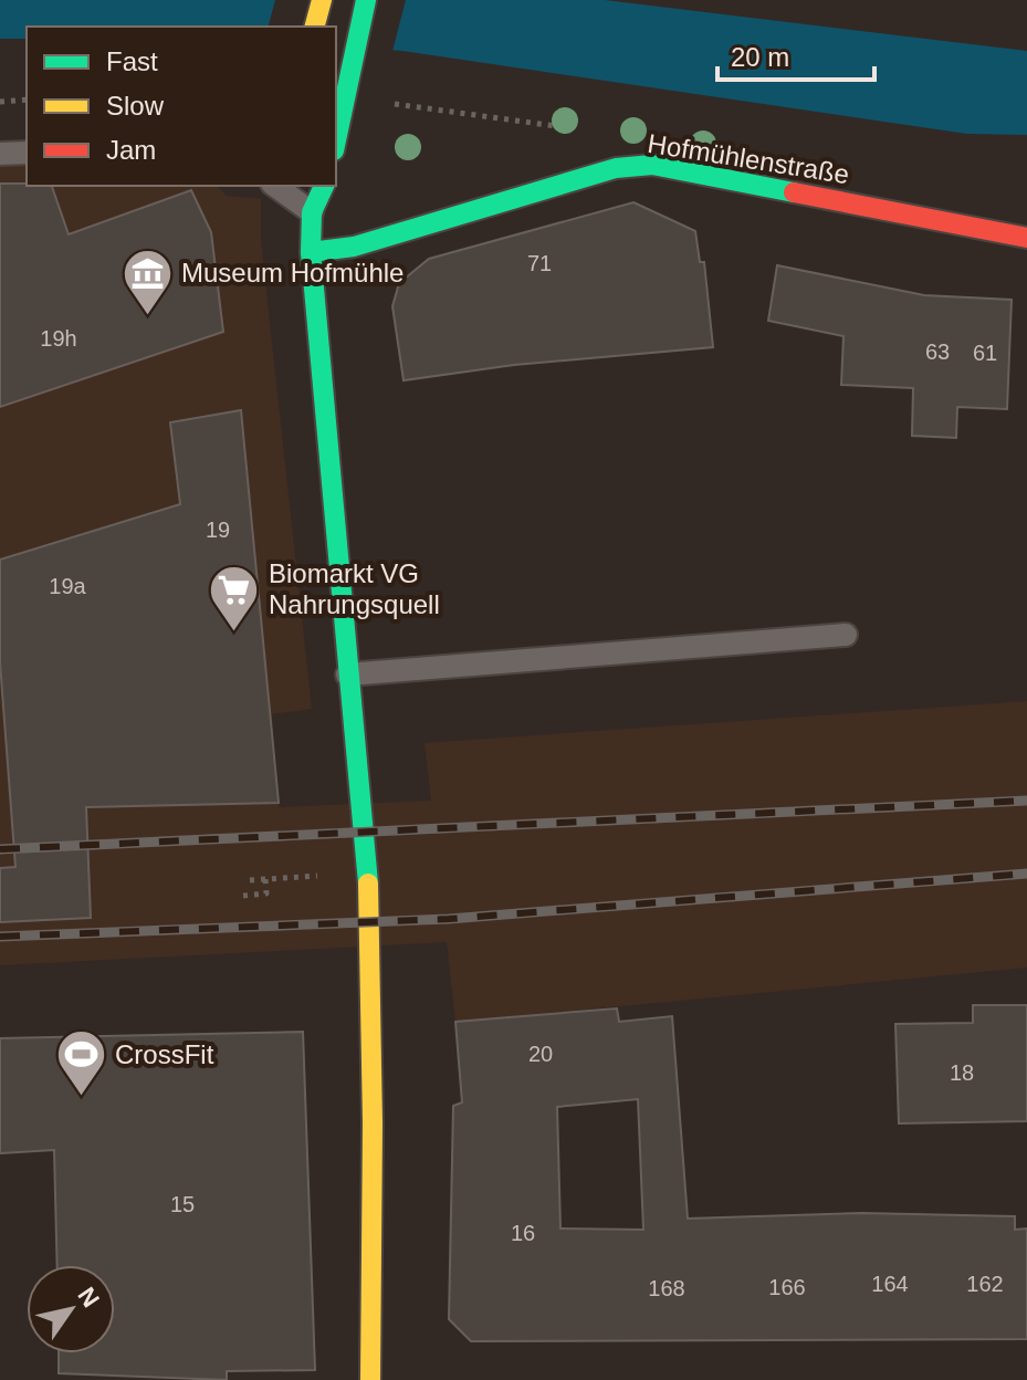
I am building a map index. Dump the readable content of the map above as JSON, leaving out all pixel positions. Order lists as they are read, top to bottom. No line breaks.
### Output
{"streets":{"street":["Hofmühlenstraße"]},"places":{"museum":["Museum Hofmühle"],"supermarket":["Biomarkt VG Nahrungsquell"],"sports":["CrossFit"]},"house_numbers":["71","19h","63","61","19","19a","20","18","15","16","164","162","166","168"],"legend":["Fast","Slow","Jam"],"scale_bar":"20 m","north":"top right"}
